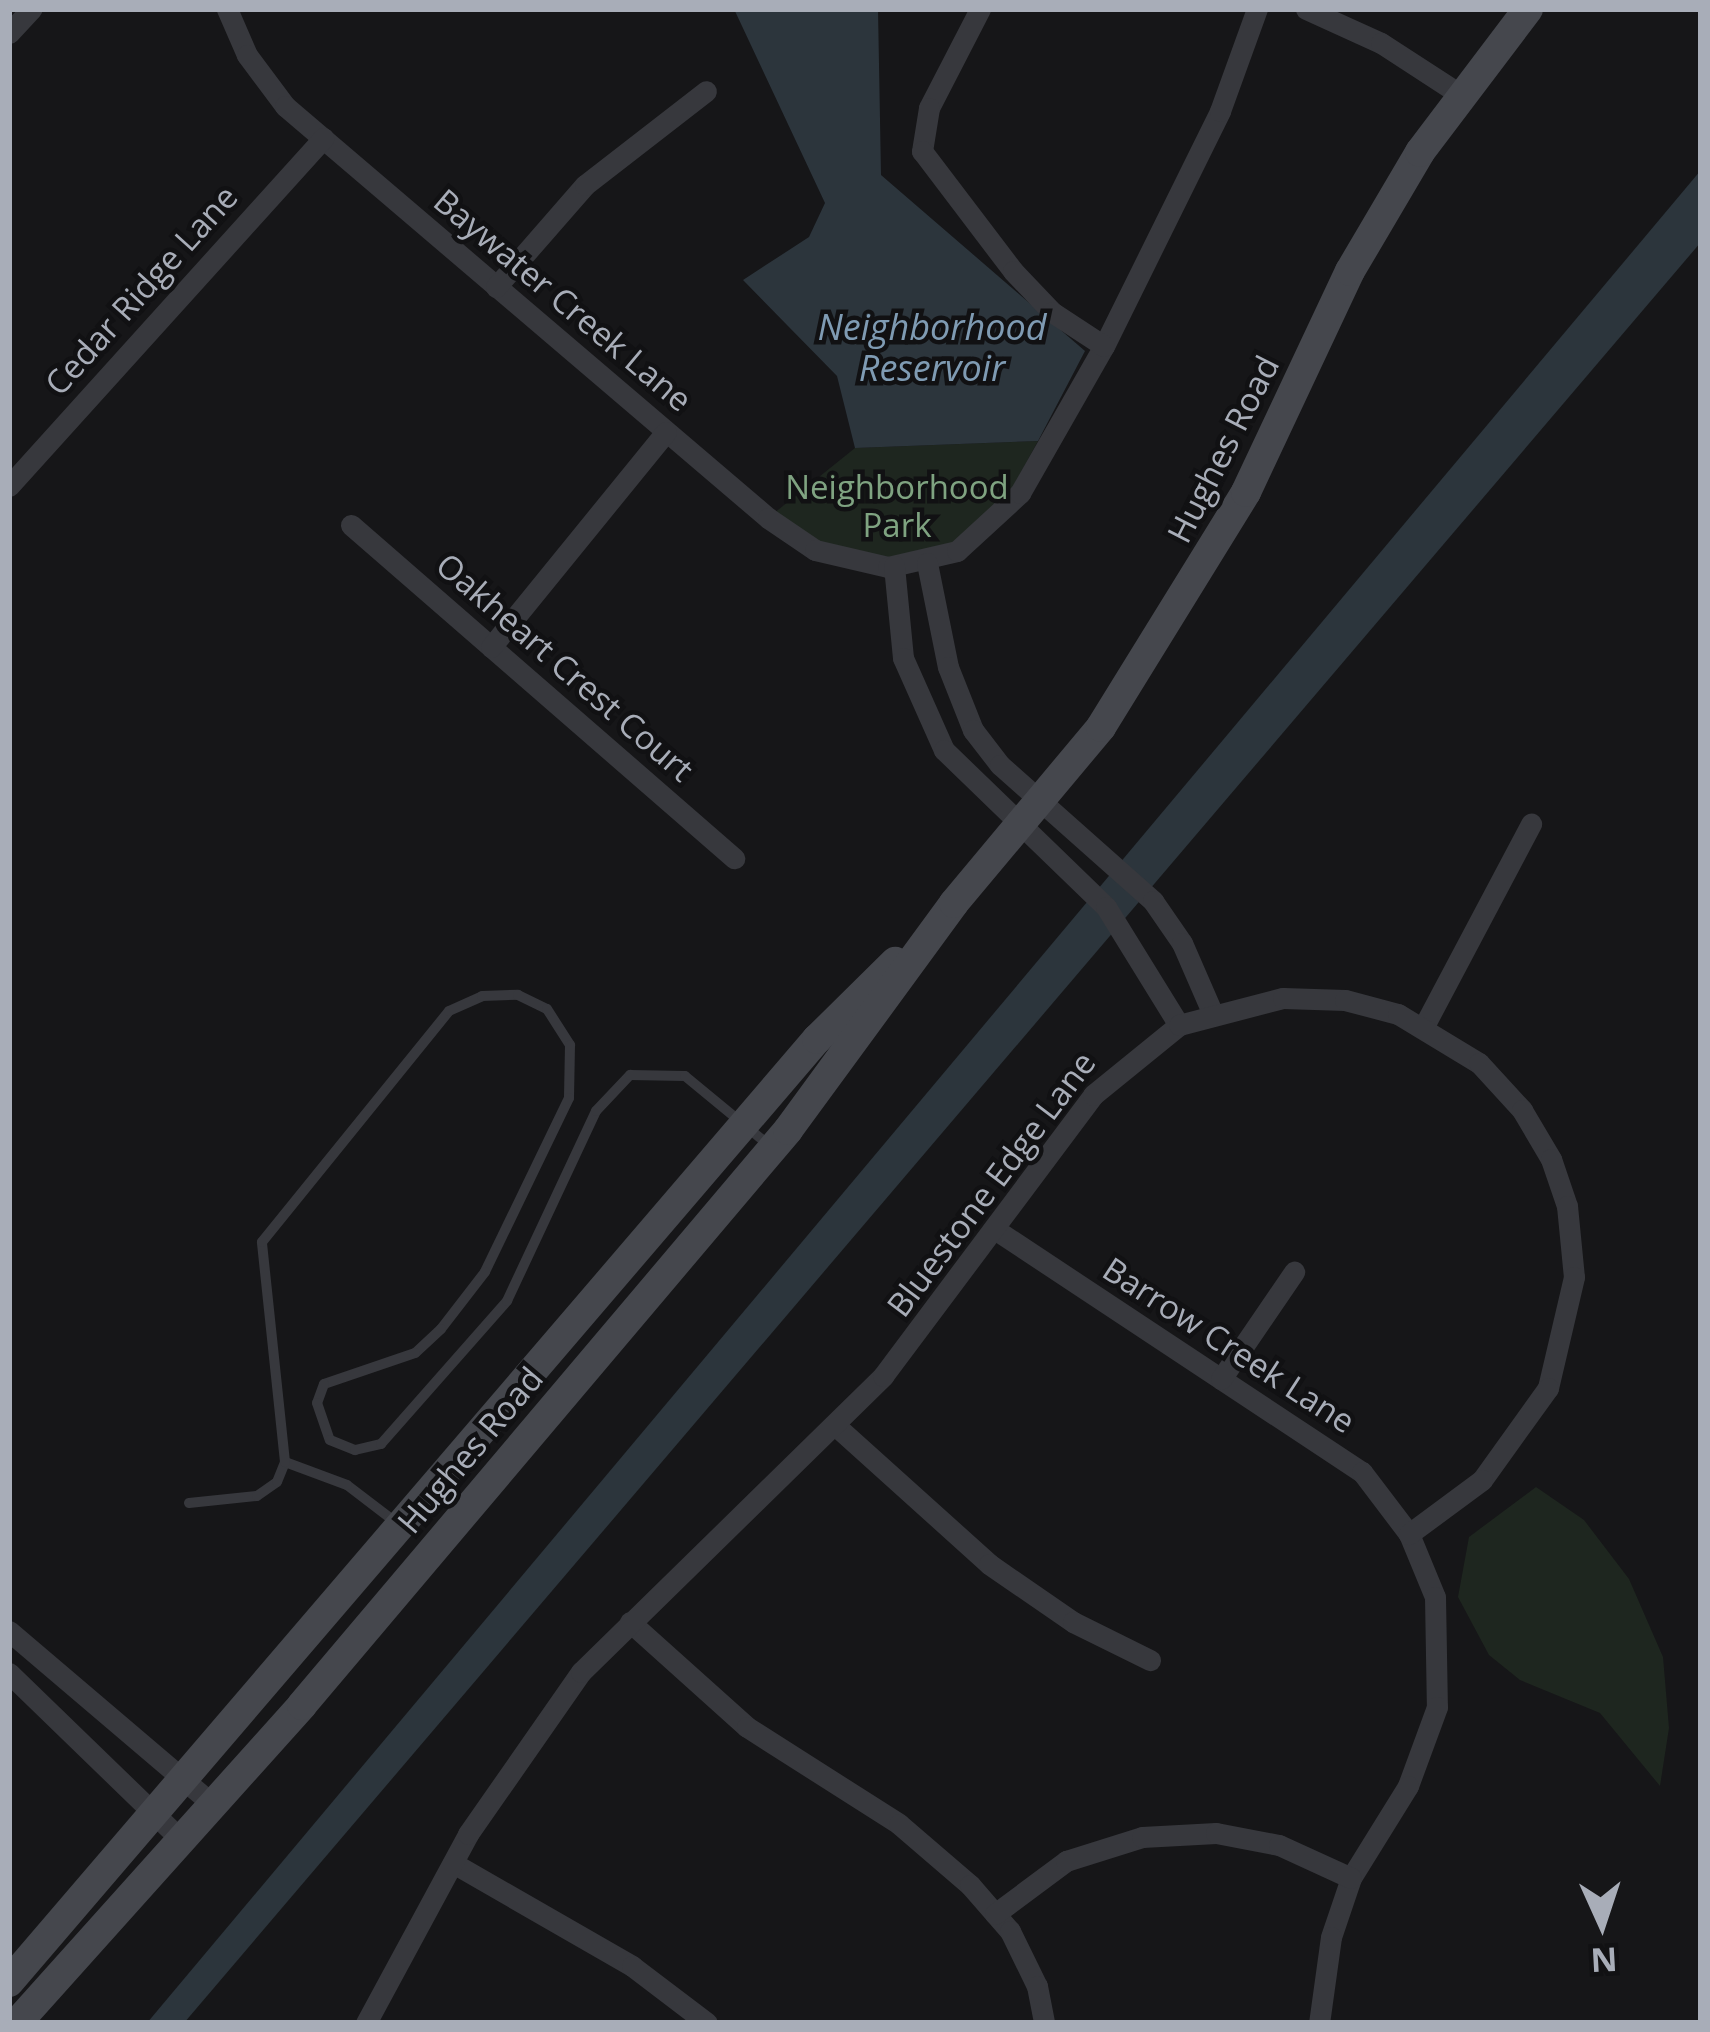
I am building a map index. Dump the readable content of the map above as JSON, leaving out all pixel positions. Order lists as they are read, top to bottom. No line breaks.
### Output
{"streets":{"main road":["Hughes Road"],"street":["Cedar Ridge Lane","Baywater Creek Lane","Oakheart Crest Court","Bluestone Edge Lane","Barrow Creek Lane"]},"crossings":[["Cedar Ridge Lane","Baywater Creek Lane"],["Bluestone Edge Lane","Barrow Creek Lane"]],"water":["Neighborhood Reservoir"],"parks":["Neighborhood Park"],"north":"bottom"}
